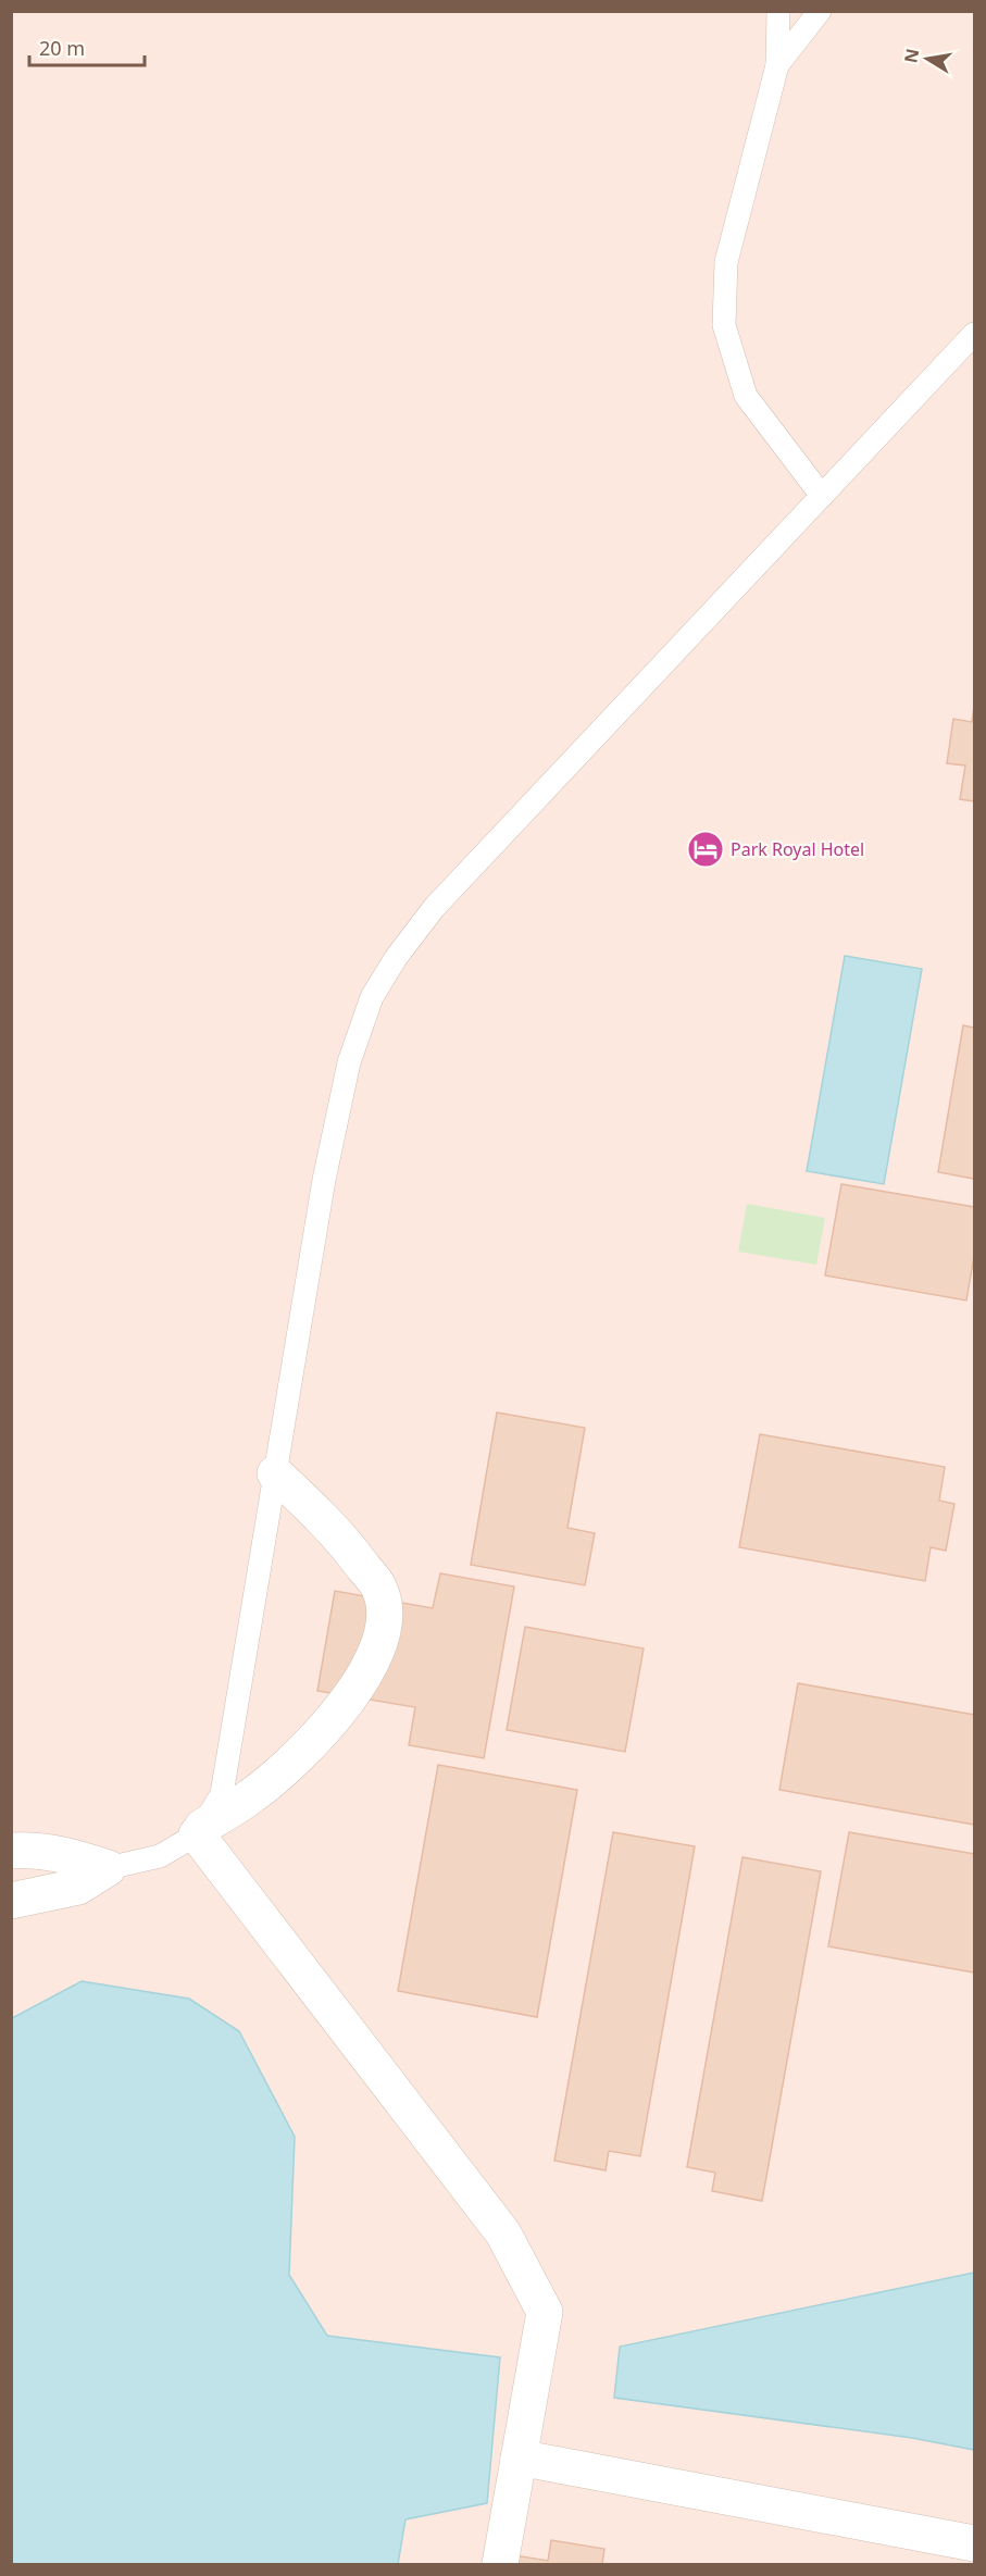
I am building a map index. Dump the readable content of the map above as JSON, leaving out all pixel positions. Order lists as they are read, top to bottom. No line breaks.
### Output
{"places":{"hotel":["Park Royal Hotel"]},"scale_bar":"20 m","north":"left"}
